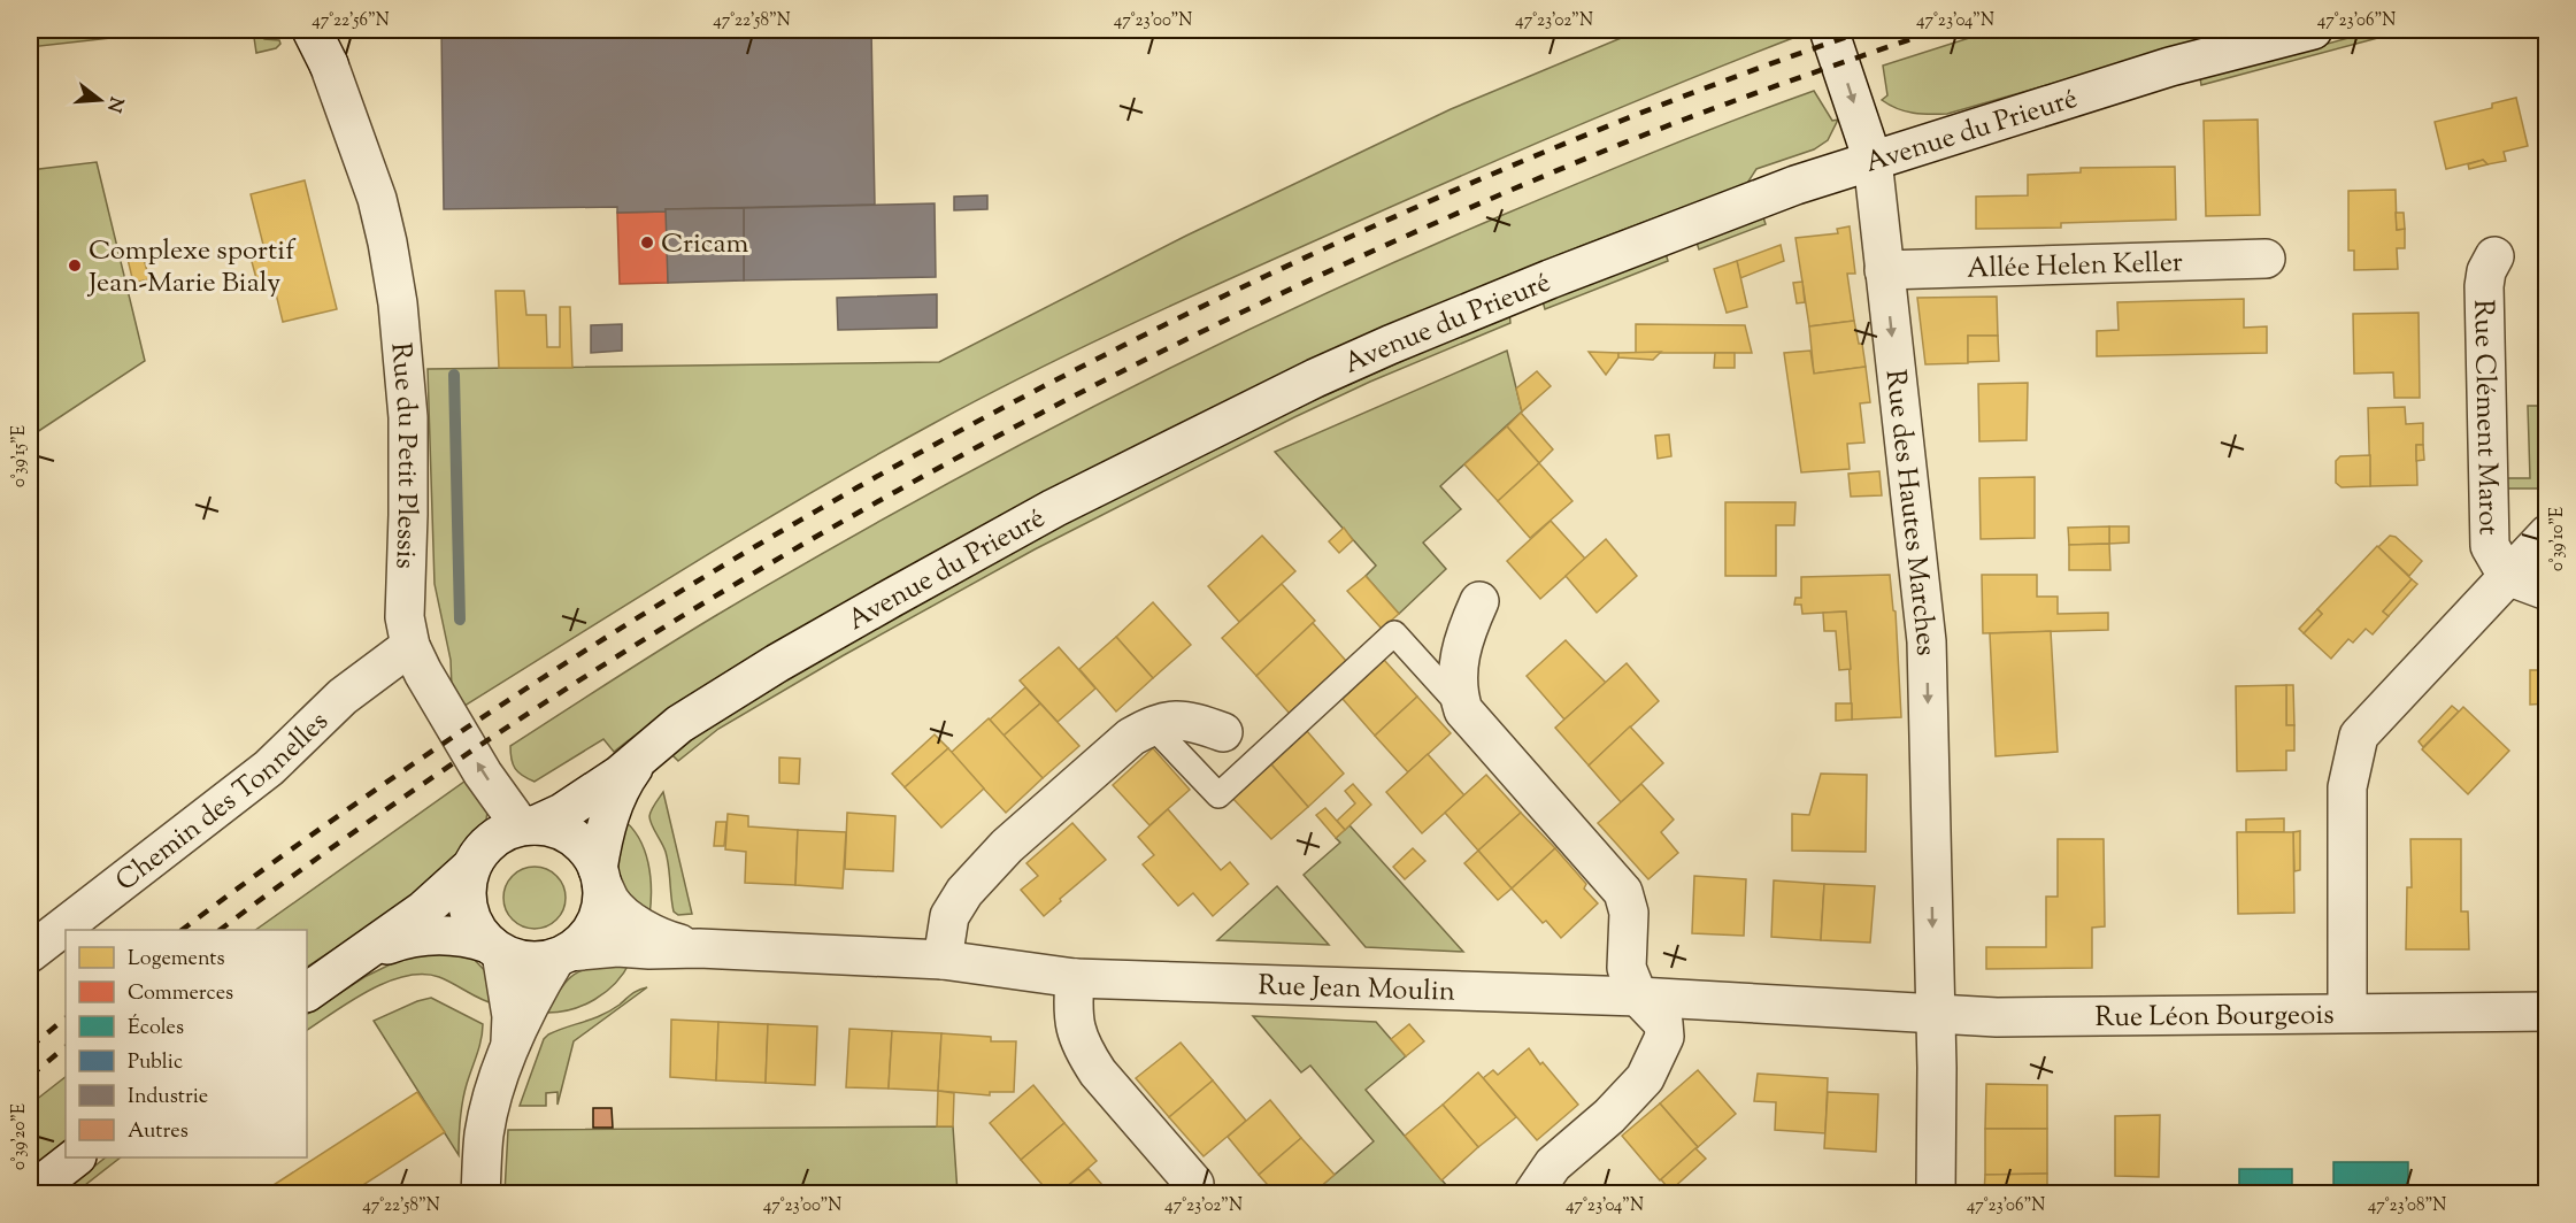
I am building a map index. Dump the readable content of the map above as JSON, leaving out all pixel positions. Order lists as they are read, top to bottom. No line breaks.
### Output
{"streets":{"street":["Avenue du Prieuré","Allée Helen Keller","Rue Clément Marot","Rue du Petit Plessis","Rue des Hautes Marches","Chemin des Tonnelles","Rue Jean Moulin","Rue Léon Bourgeois"]},"crossings":[["Avenue du Prieuré","Rue du Petit Plessis"],["Avenue du Prieuré","Rue des Hautes Marches"],["Avenue du Prieuré","Rue Jean Moulin"],["Allée Helen Keller","Rue des Hautes Marches"],["Rue Clément Marot","Rue Léon Bourgeois"],["Rue du Petit Plessis","Chemin des Tonnelles"],["Rue du Petit Plessis","Rue Jean Moulin"],["Rue des Hautes Marches","Rue Léon Bourgeois"],["Rue Jean Moulin","Rue Léon Bourgeois"]],"one_way":["Rue des Hautes Marches"],"places":["Cricam","Complexe sportif Jean-Marie Bialy"],"legend":["Logements","Commerces","Écoles","Public","Industrie","Autres"],"north":"right","coordinates":["47°22'56\"N","47°22'58\"N","47°23'00\"N","47°23'02\"N","47°23'04\"N","47°23'06\"N","0°39'15\"E","0°39'10\"E","0°39'20\"E","47°23'08\"N"]}
